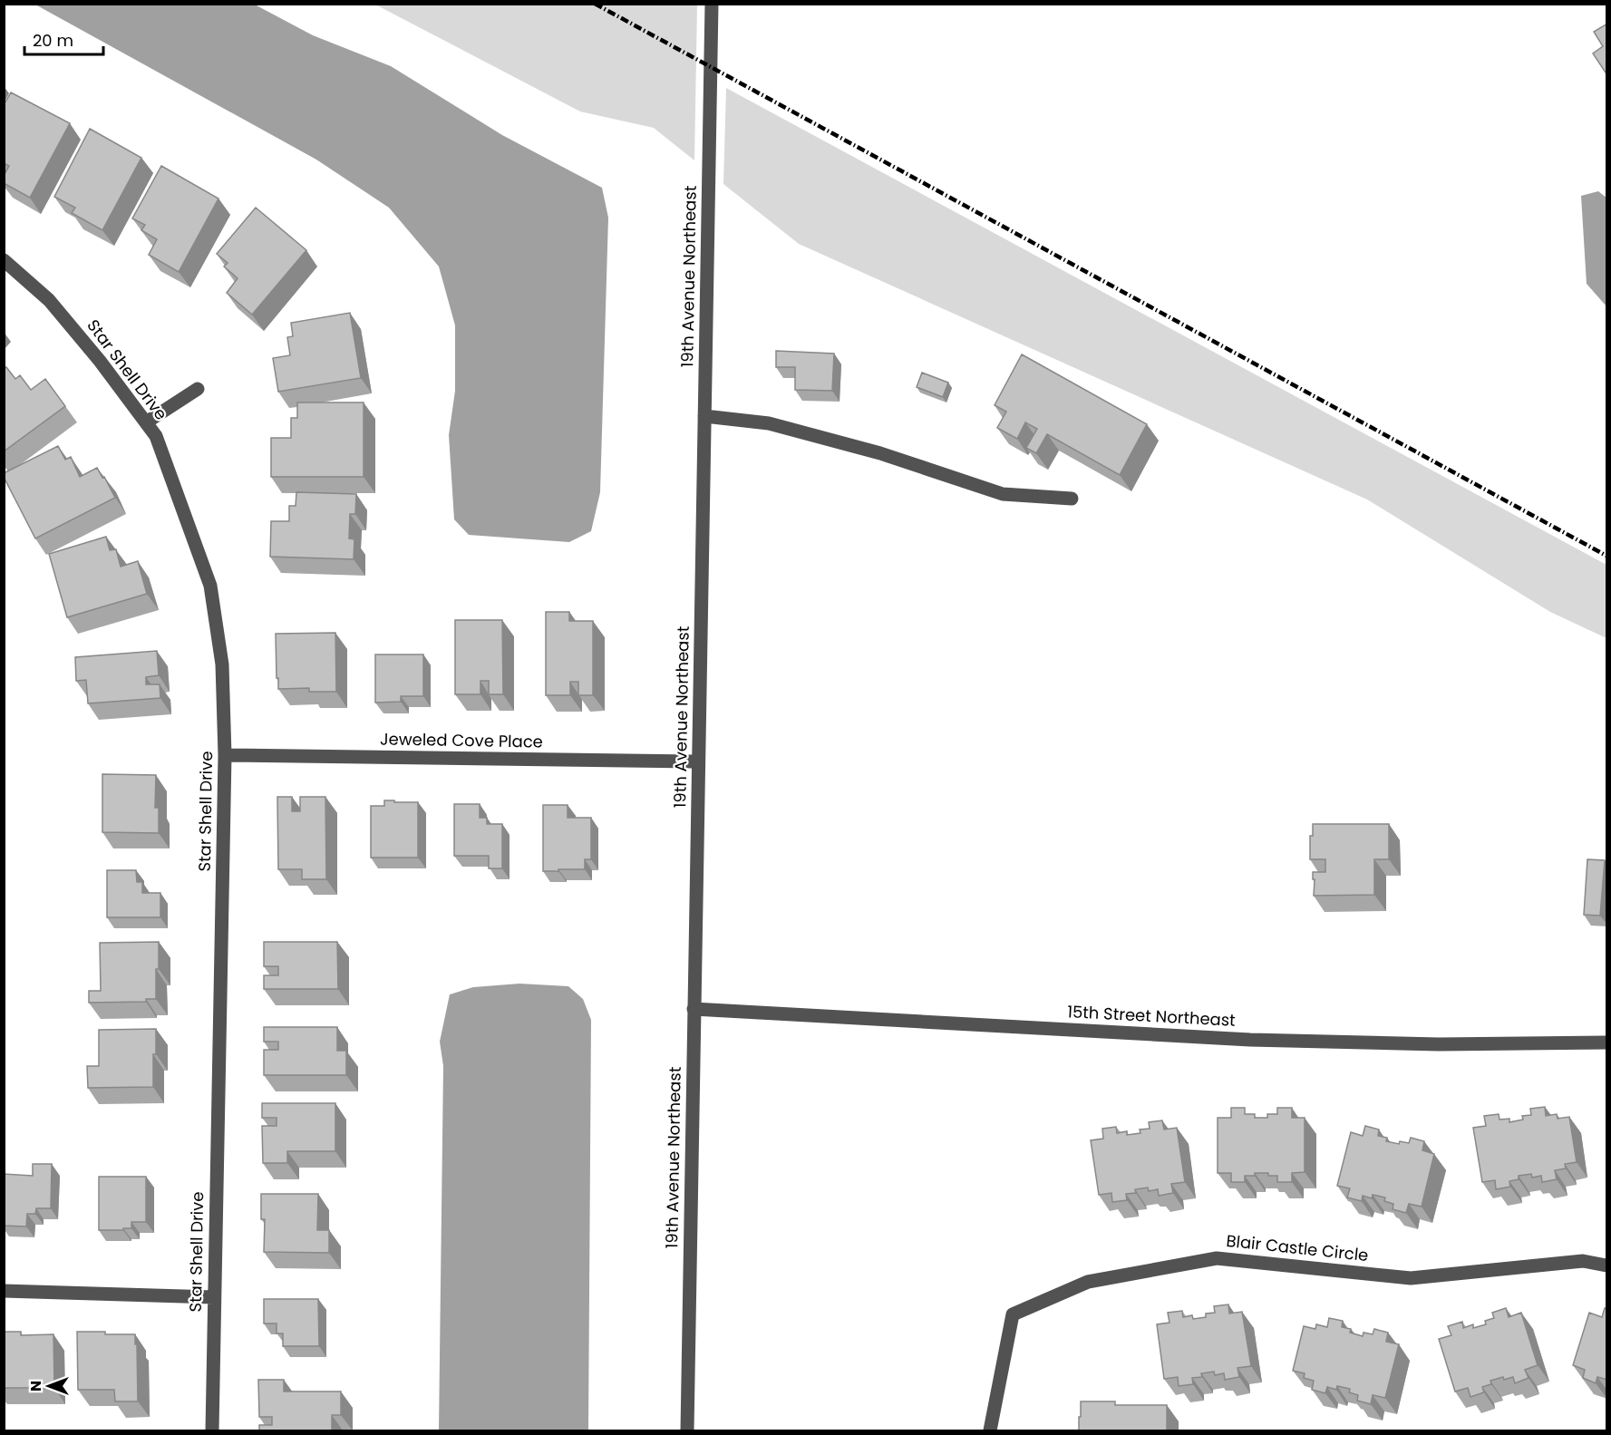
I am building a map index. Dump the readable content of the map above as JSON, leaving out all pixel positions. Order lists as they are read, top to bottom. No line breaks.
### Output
{"streets":{"street":["19th Avenue Northeast","Star Shell Drive","Jeweled Cove Place","15th Street Northeast","Blair Castle Circle"]},"crossings":[["19th Avenue Northeast","Jeweled Cove Place"],["19th Avenue Northeast","15th Street Northeast"],["Star Shell Drive","Jeweled Cove Place"]],"scale_bar":"20 m","north":"left"}
